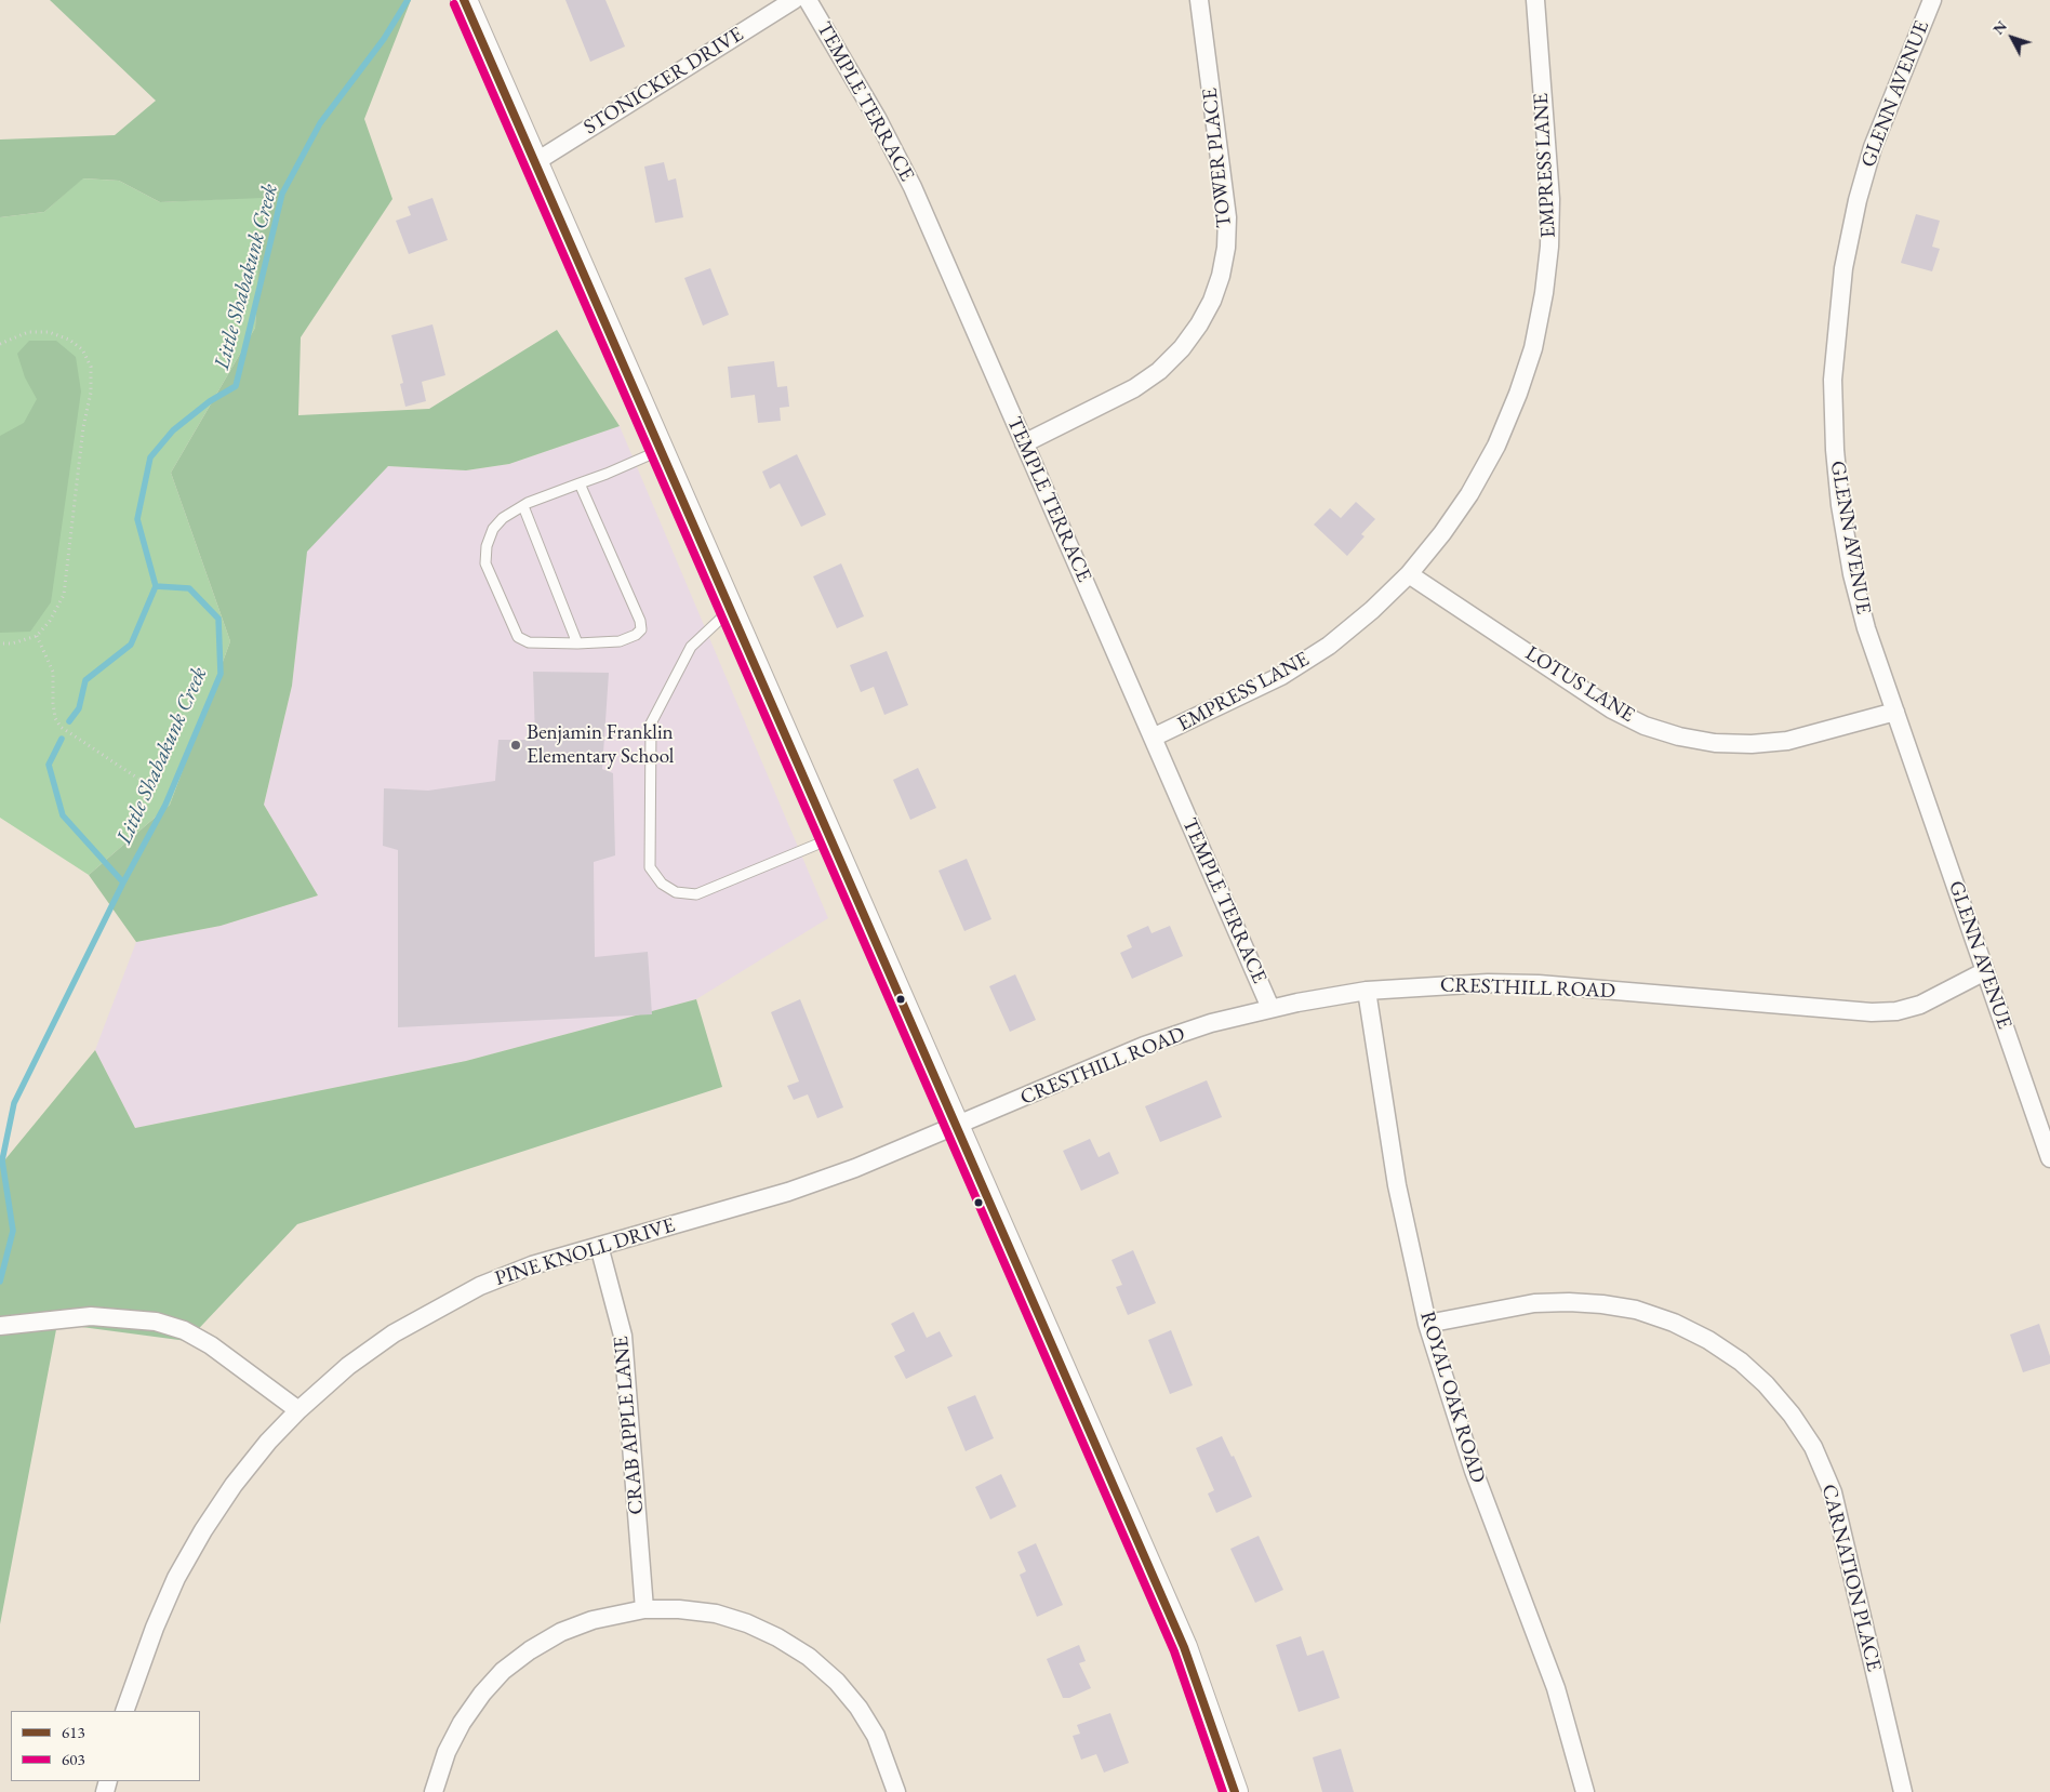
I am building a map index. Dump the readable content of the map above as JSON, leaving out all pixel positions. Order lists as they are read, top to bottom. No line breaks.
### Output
{"streets":{"street":["STONICKER DRIVE","GLENN AVENUE","TEMPLE TERRACE","TOWER PLACE","EMPRESS LANE","LOTUS LANE","CRESTHILL ROAD","PINE KNOLL DRIVE","ROYAL OAK ROAD","CRAB APPLE LANE","CARNATION PLACE"]},"crossings":[["GLENN AVENUE","LOTUS LANE"],["GLENN AVENUE","CRESTHILL ROAD"],["TEMPLE TERRACE","TOWER PLACE"],["TEMPLE TERRACE","EMPRESS LANE"],["TEMPLE TERRACE","CRESTHILL ROAD"],["EMPRESS LANE","LOTUS LANE"],["CRESTHILL ROAD","PINE KNOLL DRIVE"],["CRESTHILL ROAD","ROYAL OAK ROAD"],["PINE KNOLL DRIVE","CRAB APPLE LANE"],["ROYAL OAK ROAD","CARNATION PLACE"]],"water":["Little Shabakunk Creek"],"places":["Benjamin Franklin Elementary School"],"lines":["transit line 613","transit line 603"],"legend":["613","603"],"north":"top left"}
